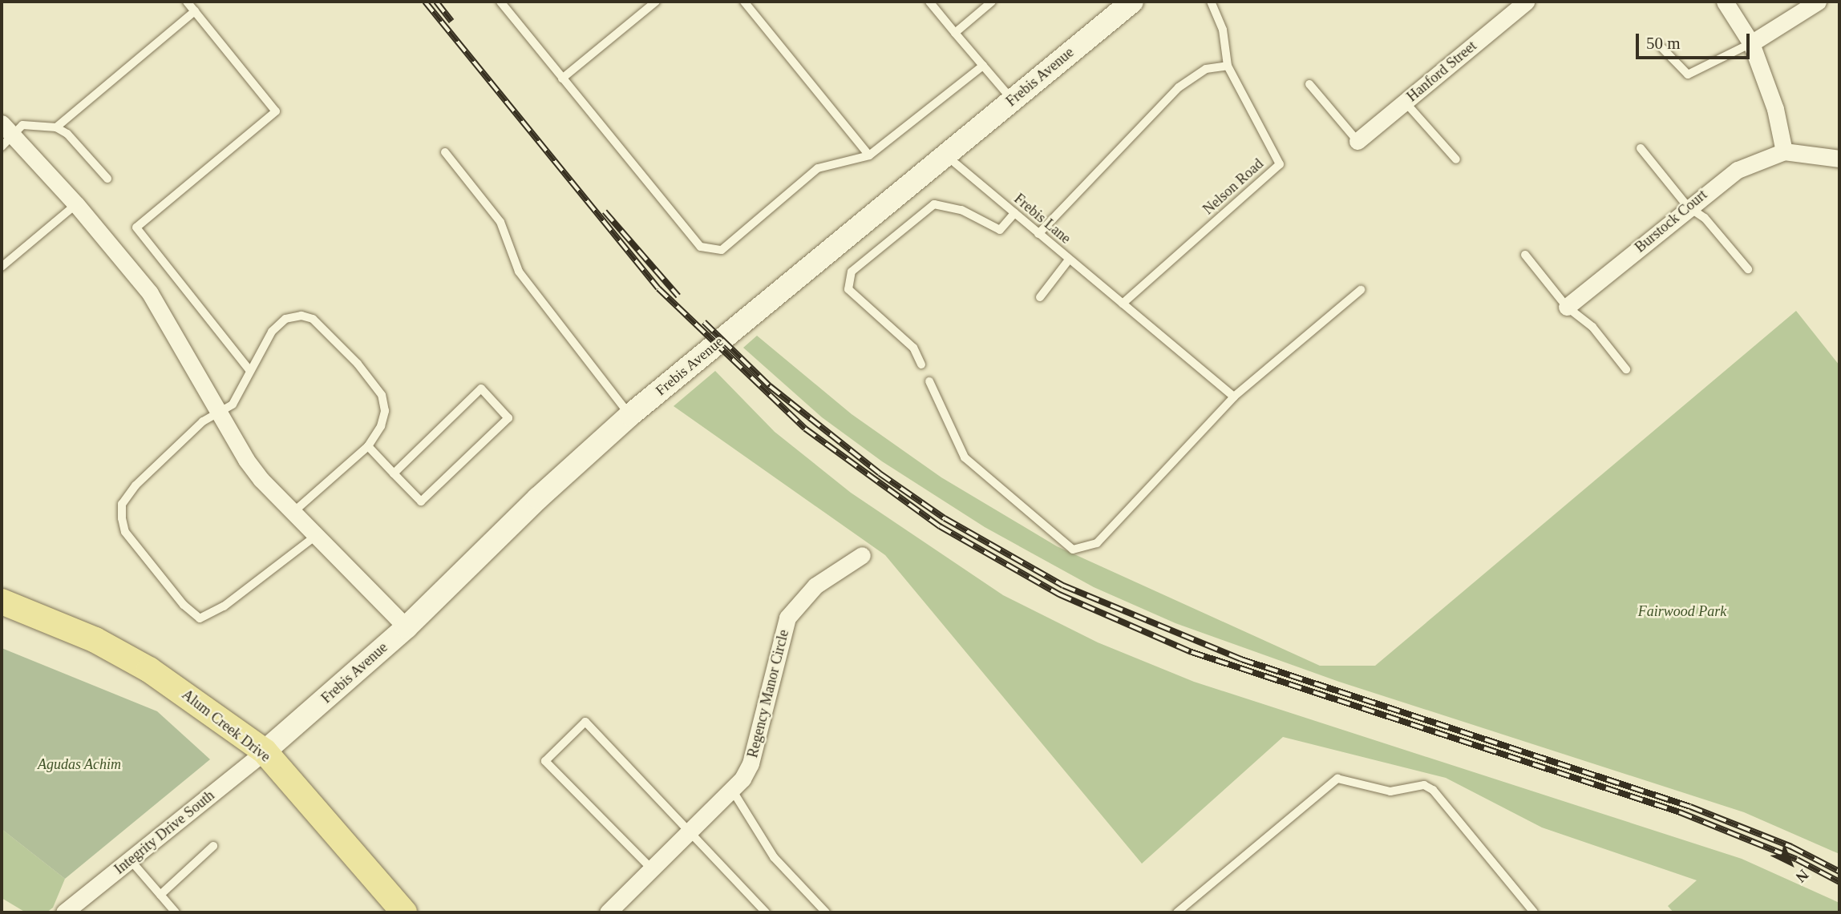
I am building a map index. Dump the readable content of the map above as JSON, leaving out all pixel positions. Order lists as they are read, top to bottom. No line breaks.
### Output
{"streets":{"main road":["Frebis Avenue","Alum Creek Drive"],"street":["Hanford Street","Burstock Court","Regency Manor Circle","Integrity Drive South"],"lane":["Nelson Road","Frebis Lane"]},"crossings":[["Frebis Avenue","Frebis Lane"],["Frebis Avenue","Alum Creek Drive"],["Frebis Avenue","Integrity Drive South"],["Nelson Road","Frebis Lane"],["Alum Creek Drive","Integrity Drive South"]],"parks":["Fairwood Park","Agudas Achim"],"scale_bar":"50 m","north":"bottom right"}
